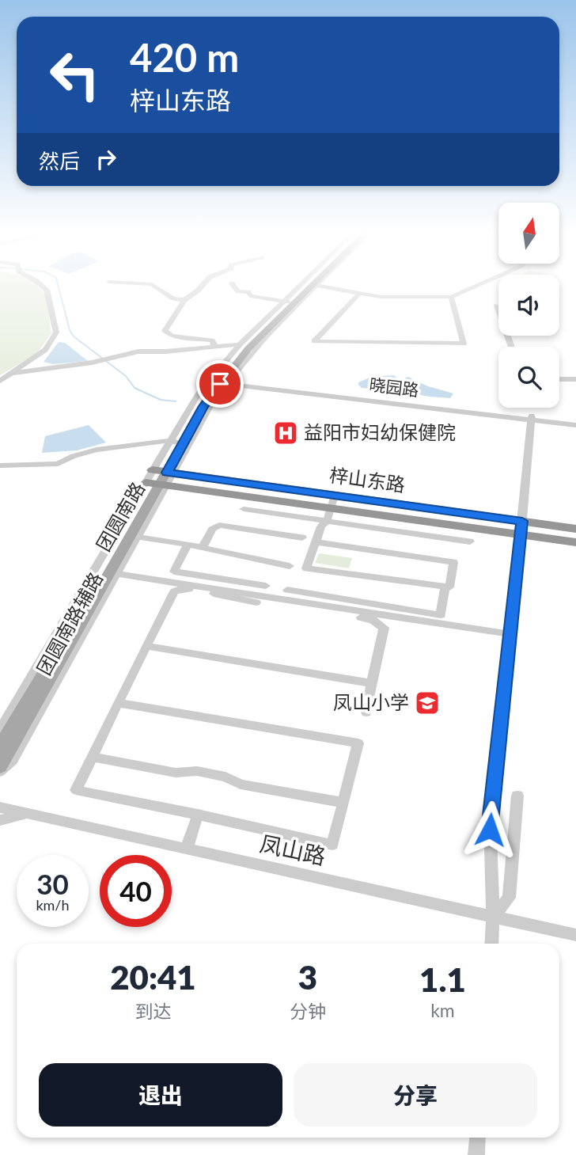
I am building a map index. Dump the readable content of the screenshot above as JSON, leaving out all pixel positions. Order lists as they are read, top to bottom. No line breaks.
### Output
{"streets":{"highway":["梓山东路"],"main road":["团圆南路"],"street":["晓园路","团圆南路辅路","凤山路"]},"crossings":[["晓园路","团圆南路"],["梓山东路","团圆南路"],["梓山东路","团圆南路辅路"],["团圆南路","团圆南路辅路"]],"places":{"hospital":["益阳市妇幼保健院"],"school or university":["凤山小学"]},"north":"top","page":{"turn":["420 m","梓山东路"],"then":"然后","speed":"30 km/h","limit":"40","eta":["20:41","到达","3","分钟","1.1","km"],"buttons":["退出","分享"]}}
